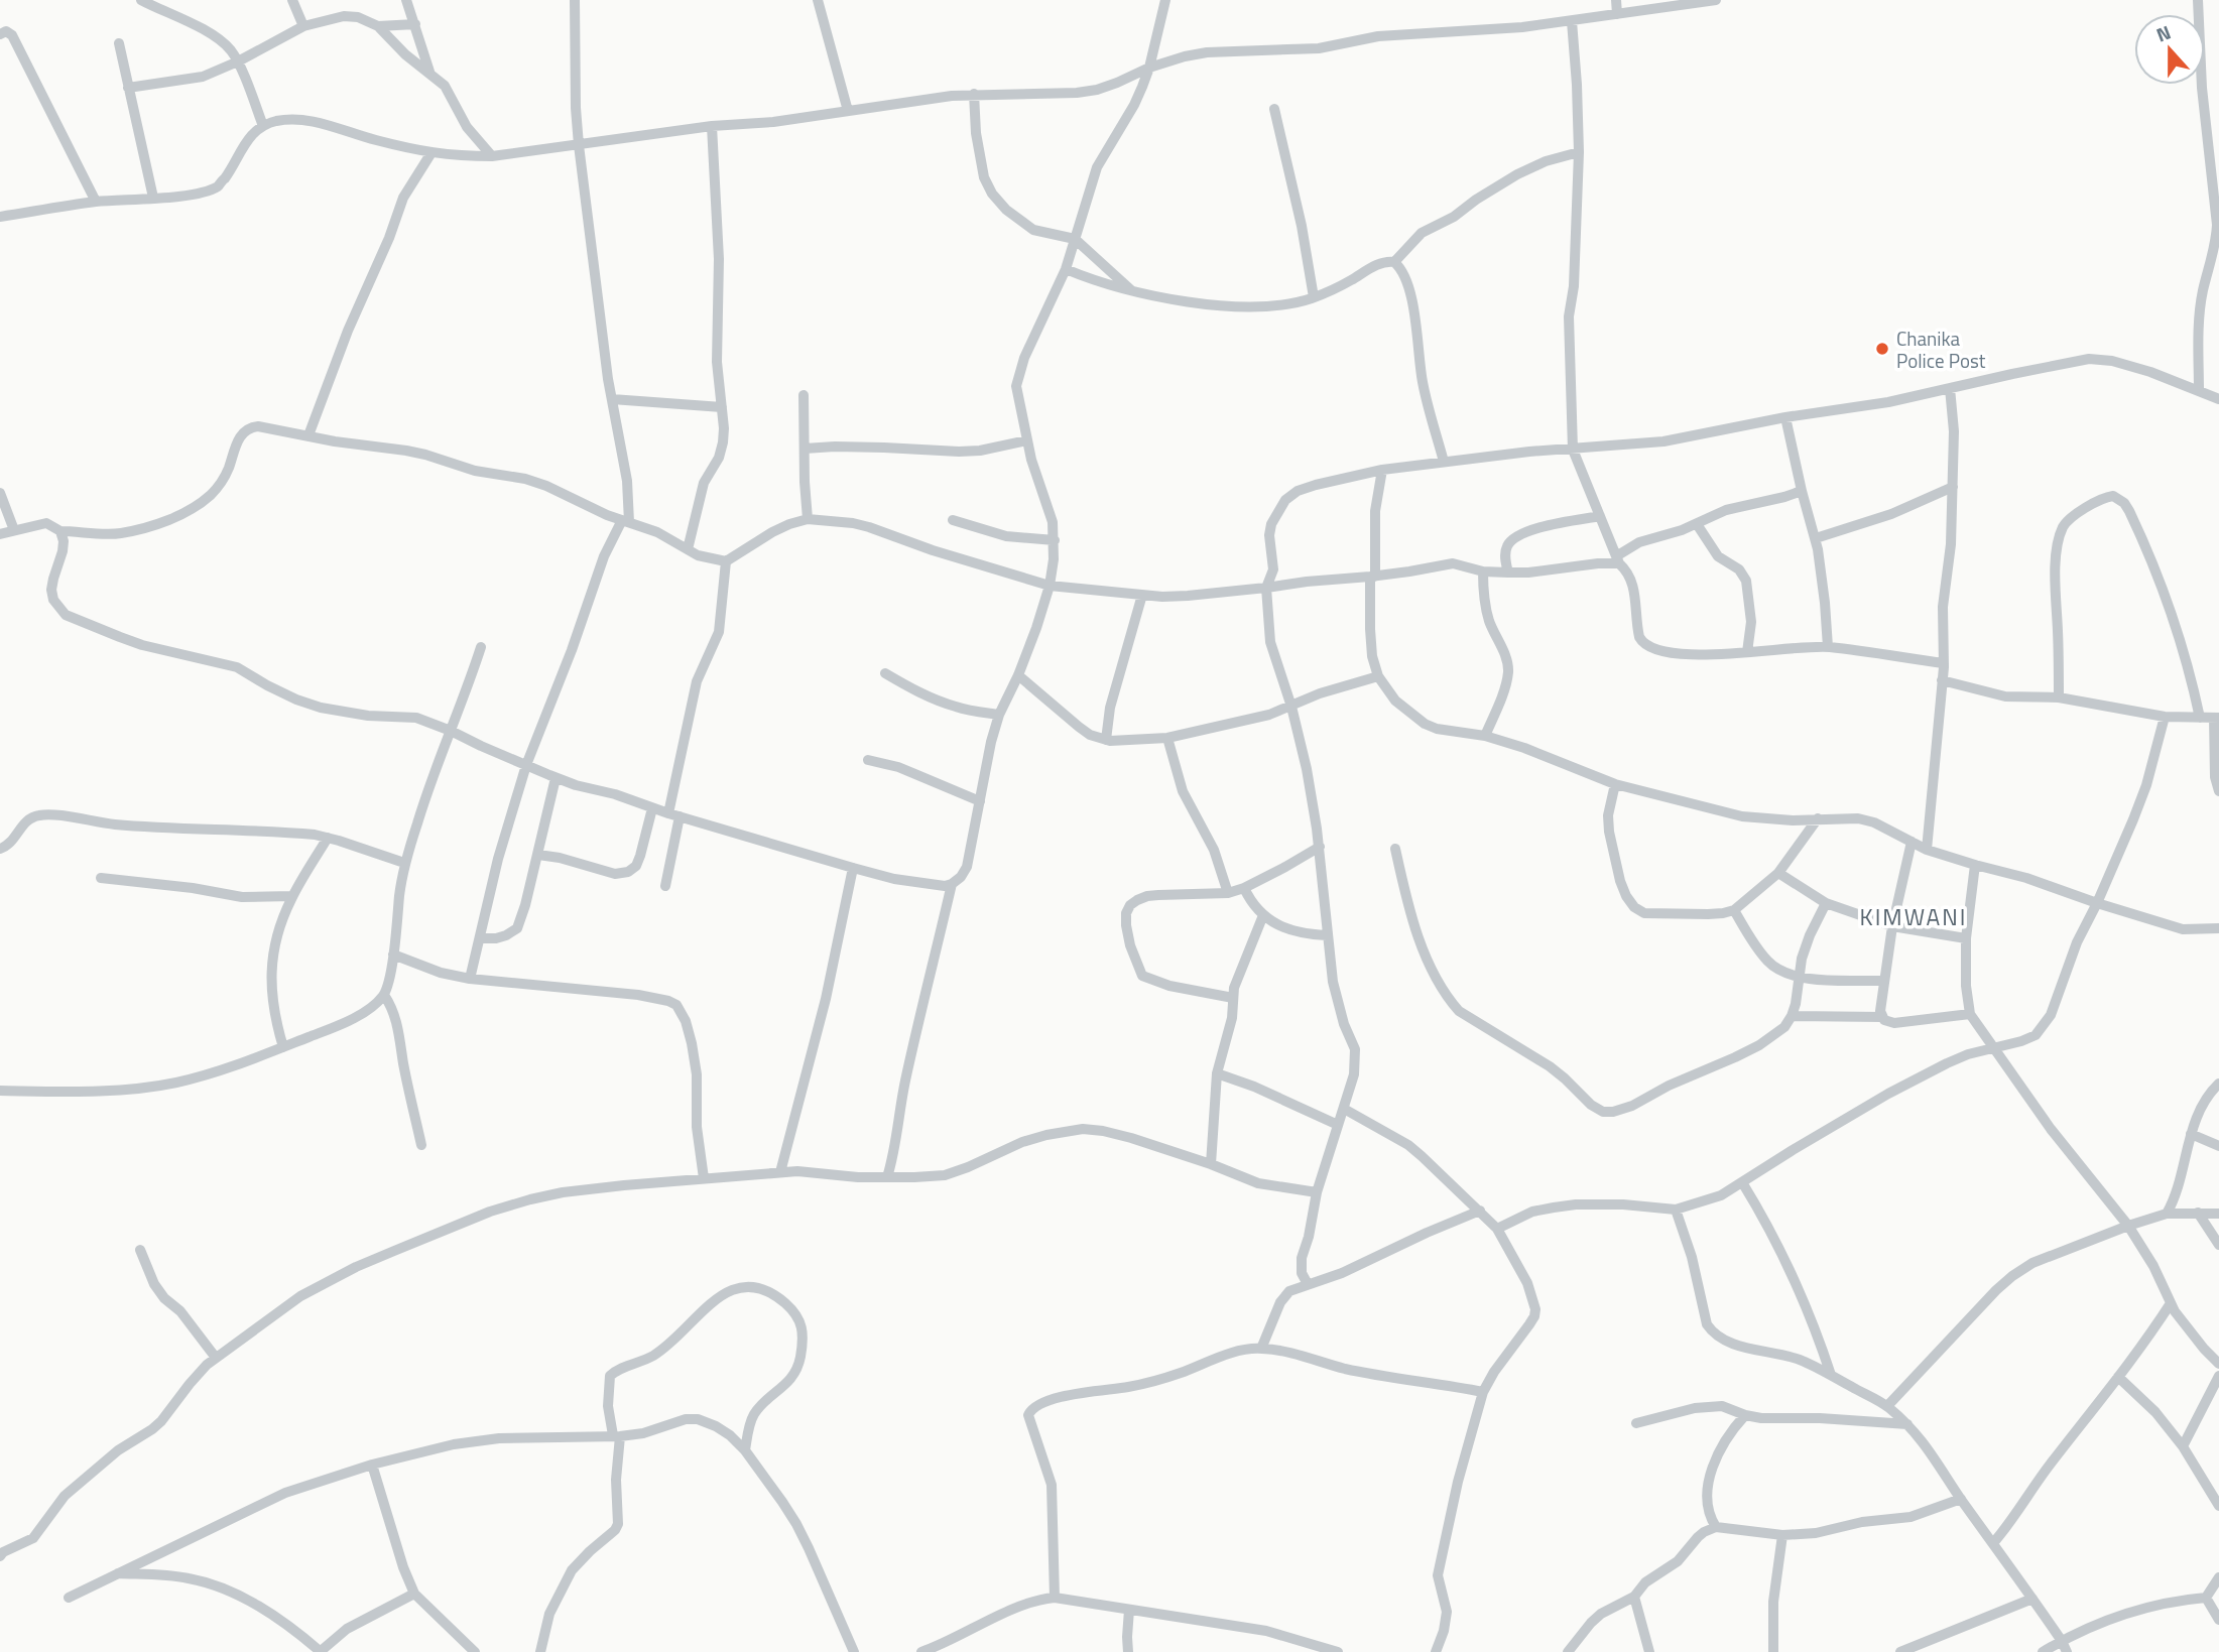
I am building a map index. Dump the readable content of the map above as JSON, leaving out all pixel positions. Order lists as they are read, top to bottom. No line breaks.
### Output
{"districts":["KIMWANI"],"places":["Chanika Police Post"],"north":"top"}
